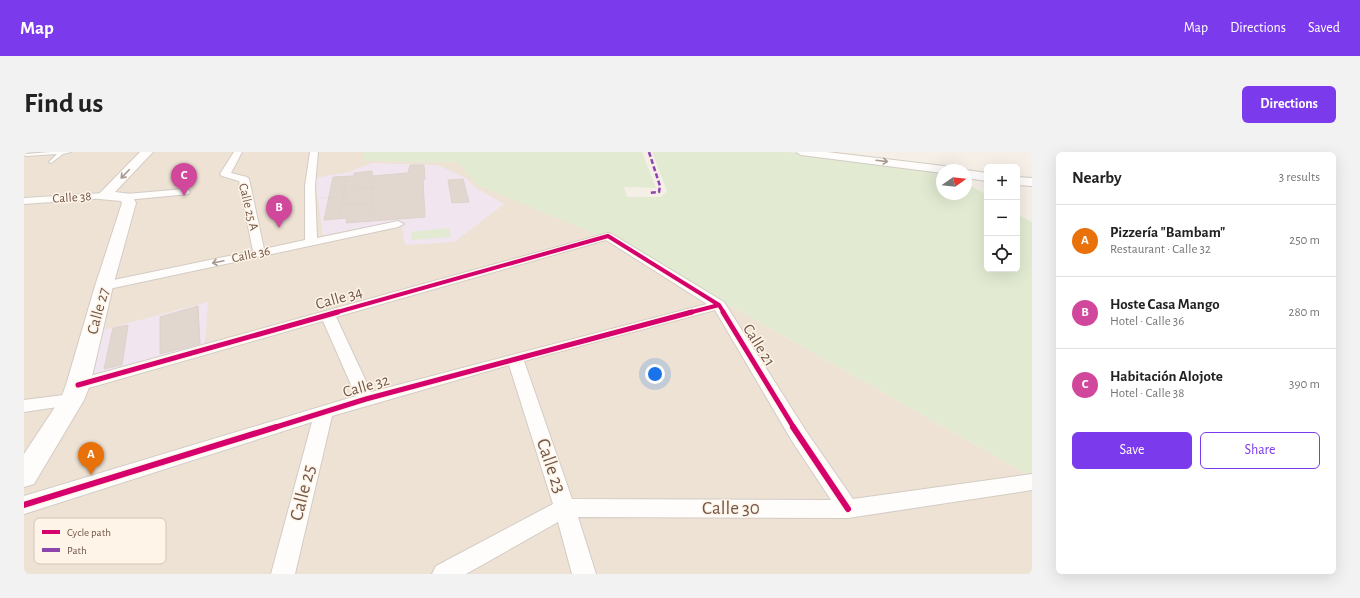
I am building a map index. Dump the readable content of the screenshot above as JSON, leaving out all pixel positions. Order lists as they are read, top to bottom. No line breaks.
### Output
{"streets":{"main road":["Calle 27"],"street":["Calle 38","Calle 25 A","Calle 36","Calle 34","Calle 21","Calle 32","Calle 23","Calle 25","Calle 30"]},"crossings":[["Calle 38","Calle 27"],["Calle 25 A","Calle 36"],["Calle 36","Calle 27"],["Calle 34","Calle 27"],["Calle 34","Calle 21"],["Calle 21","Calle 32"],["Calle 21","Calle 30"],["Calle 32","Calle 23"],["Calle 32","Calle 25"],["Calle 23","Calle 30"]],"one_way":["Calle 36"],"legend":["Cycle path","Path"],"north":"right","page":{"header":"Map","nav":["Map","Directions","Saved"],"buttons":["Directions",["Save","Share"]],"title":"Find us","heading":["Nearby","3 results"],"pins":["C","B","A"],"map_buttons":["+","−"],"list":[{"mark":"A","name":"Pizzería \"Bambam\"","note":"Restaurant · Calle 32","value":"250 m"},{"mark":"B","name":"Hoste Casa Mango","note":"Hotel · Calle 36","value":"280 m"},{"mark":"C","name":"Habitación Alojote","note":"Hotel · Calle 38","value":"390 m"}]}}
